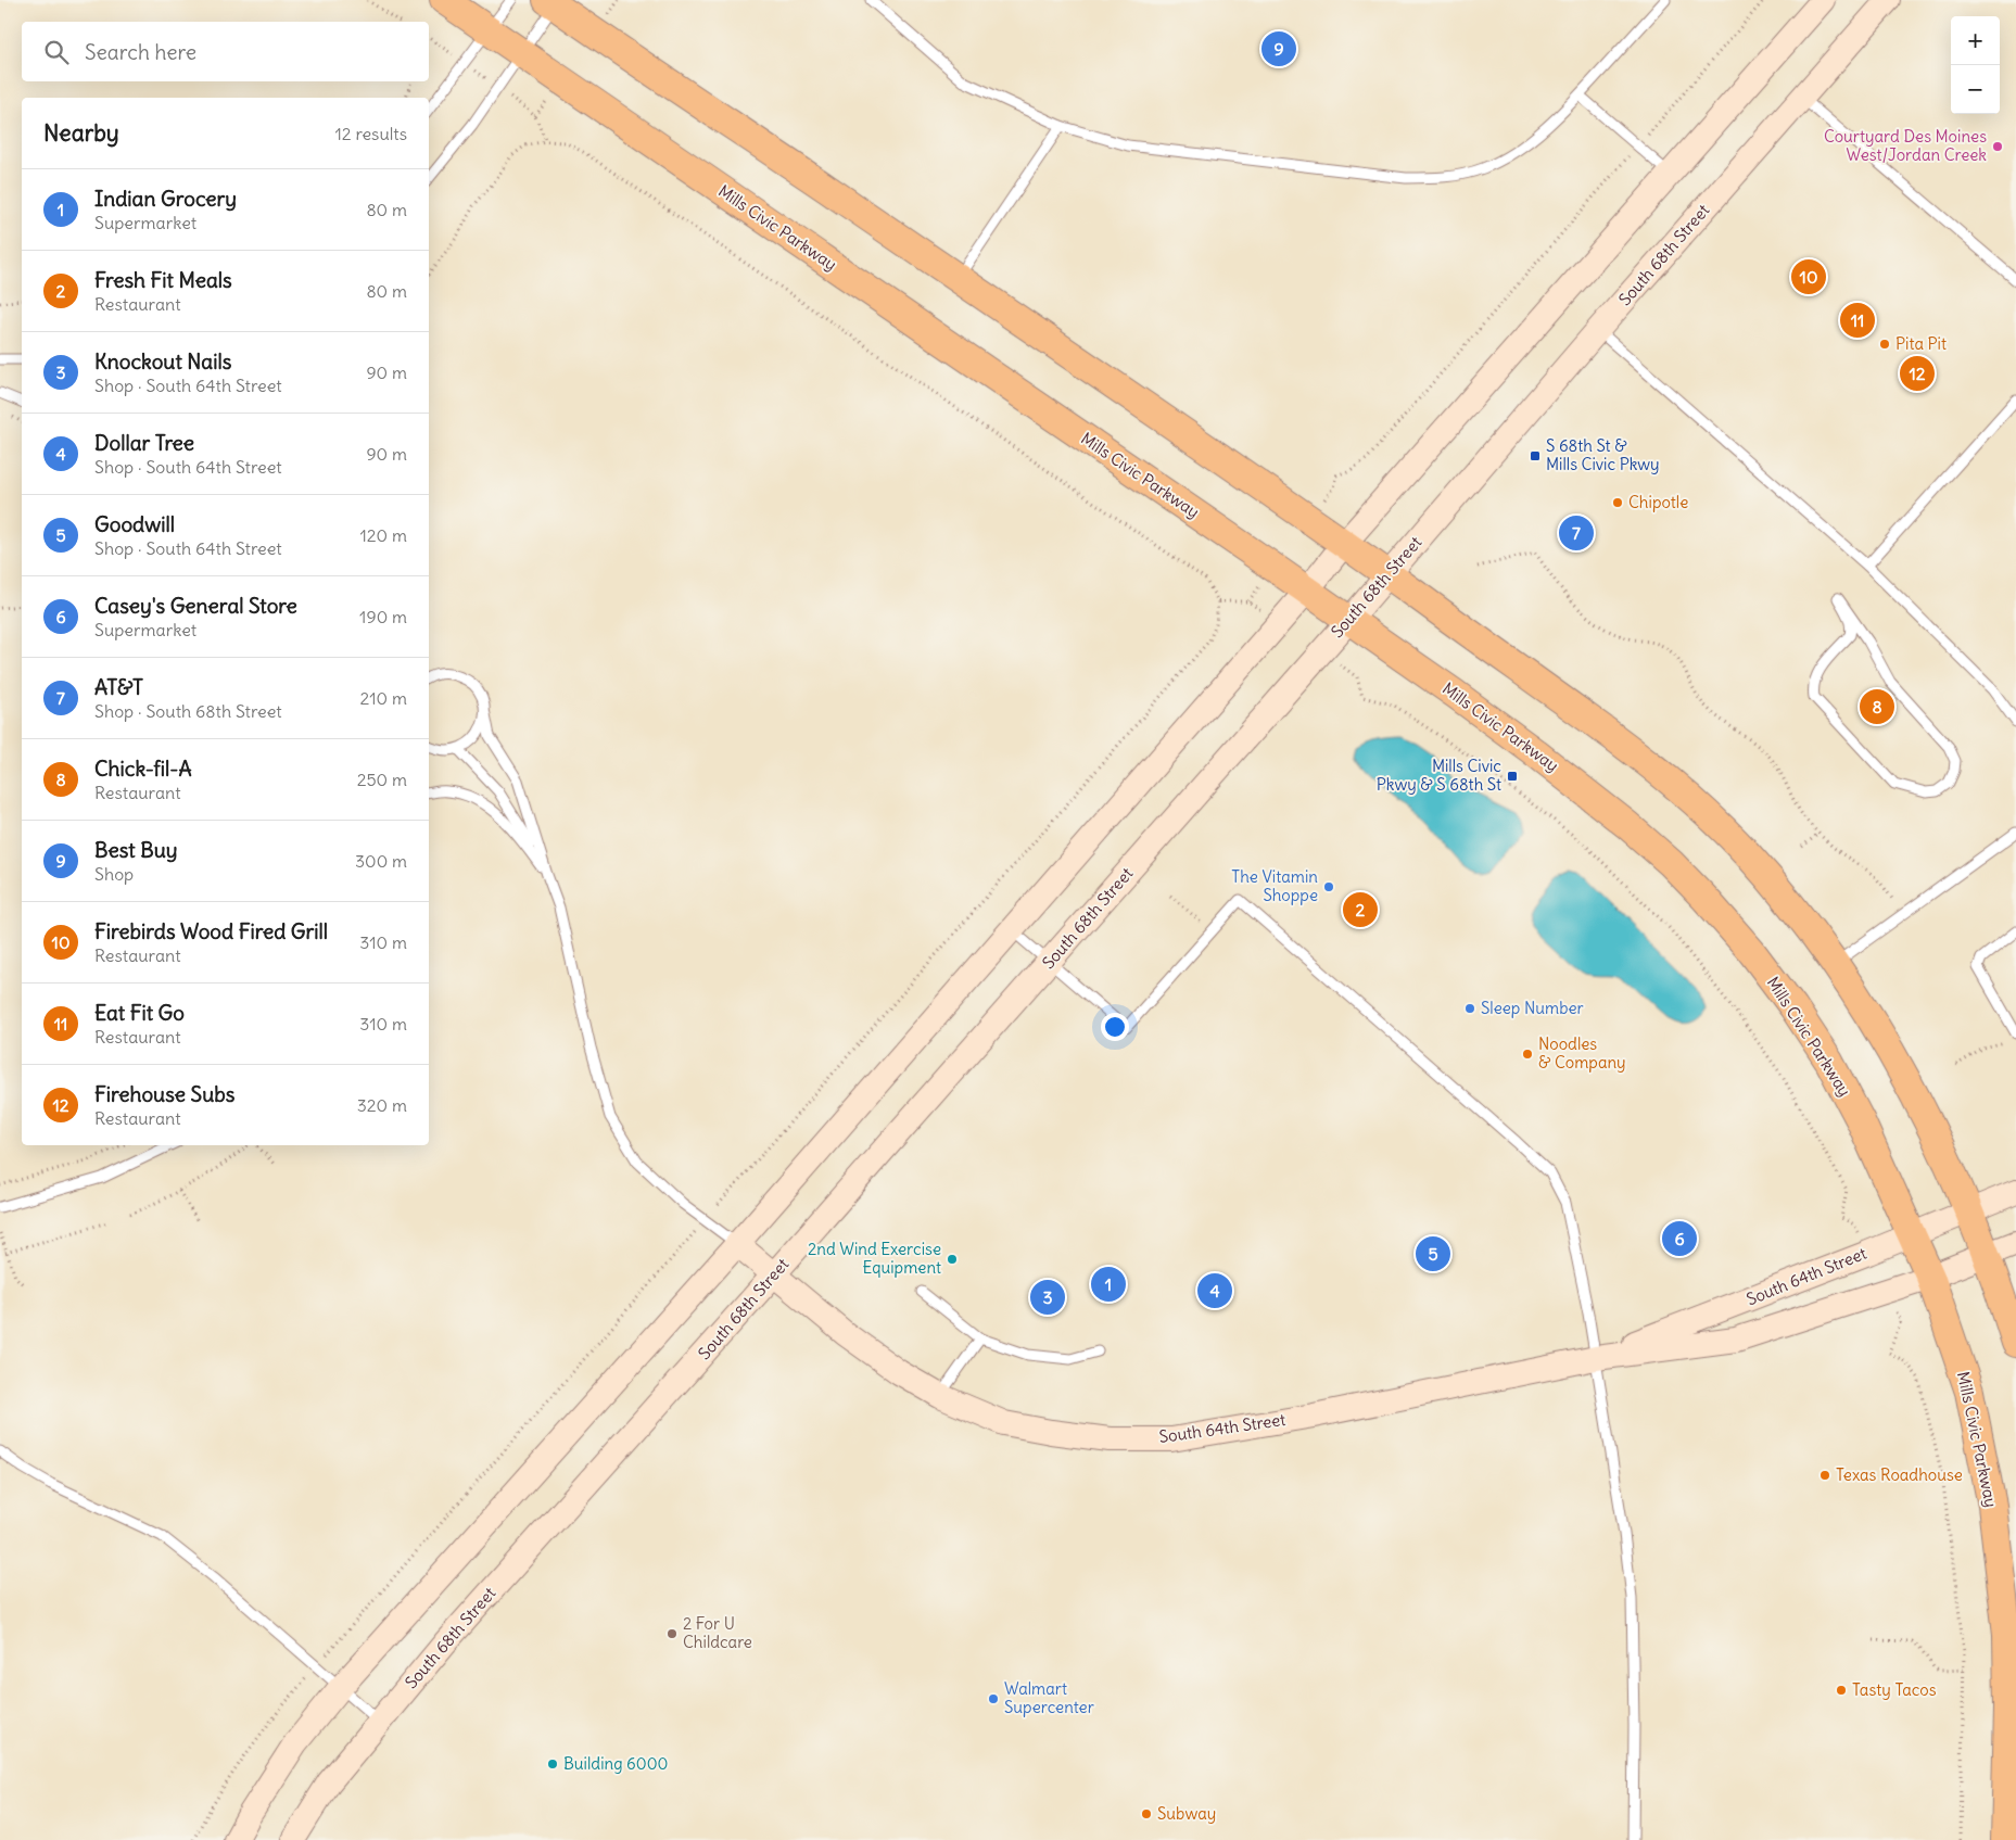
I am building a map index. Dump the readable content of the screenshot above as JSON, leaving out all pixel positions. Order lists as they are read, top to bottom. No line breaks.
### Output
{"streets":{"main road":["Mills Civic Parkway"],"street":["South 68th Street","South 64th Street"]},"crossings":[["Mills Civic Parkway","South 68th Street"],["Mills Civic Parkway","South 64th Street"],["South 68th Street","South 64th Street"]],"places":{"other":["Courtyard Des Moines West/Jordan Creek","Pita Pit","Chipotle","The Vitamin Shoppe","Sleep Number","Noodles & Company","2nd Wind Exercise Equipment","Texas Roadhouse","2 For U Childcare","Tasty Tacos","Walmart Supercenter","Building 6000","Subway"],"transit":["S 68th St & Mills Civic Pkwy","Mills Civic Pkwy & S 68th St"]},"page":{"map_buttons":["+","−"],"search":"Search here","pins":["9","10","11","12","7","8","2","6","5","1","4","3"],"heading":["Nearby","12 results"],"list":[{"mark":"1","name":"Indian Grocery","note":"Supermarket","value":"80 m"},{"mark":"2","name":"Fresh Fit Meals","note":"Restaurant","value":"80 m"},{"mark":"3","name":"Knockout Nails","note":"Shop · South 64th Street","value":"90 m"},{"mark":"4","name":"Dollar Tree","note":"Shop · South 64th Street","value":"90 m"},{"mark":"5","name":"Goodwill","note":"Shop · South 64th Street","value":"120 m"},{"mark":"6","name":"Casey's General Store","note":"Supermarket","value":"190 m"},{"mark":"7","name":"AT&T","note":"Shop · South 68th Street","value":"210 m"},{"mark":"8","name":"Chick-fil-A","note":"Restaurant","value":"250 m"},{"mark":"9","name":"Best Buy","note":"Shop","value":"300 m"},{"mark":"10","name":"Firebirds Wood Fired Grill","note":"Restaurant","value":"310 m"},{"mark":"11","name":"Eat Fit Go","note":"Restaurant","value":"310 m"},{"mark":"12","name":"Firehouse Subs","note":"Restaurant","value":"320 m"}]}}
